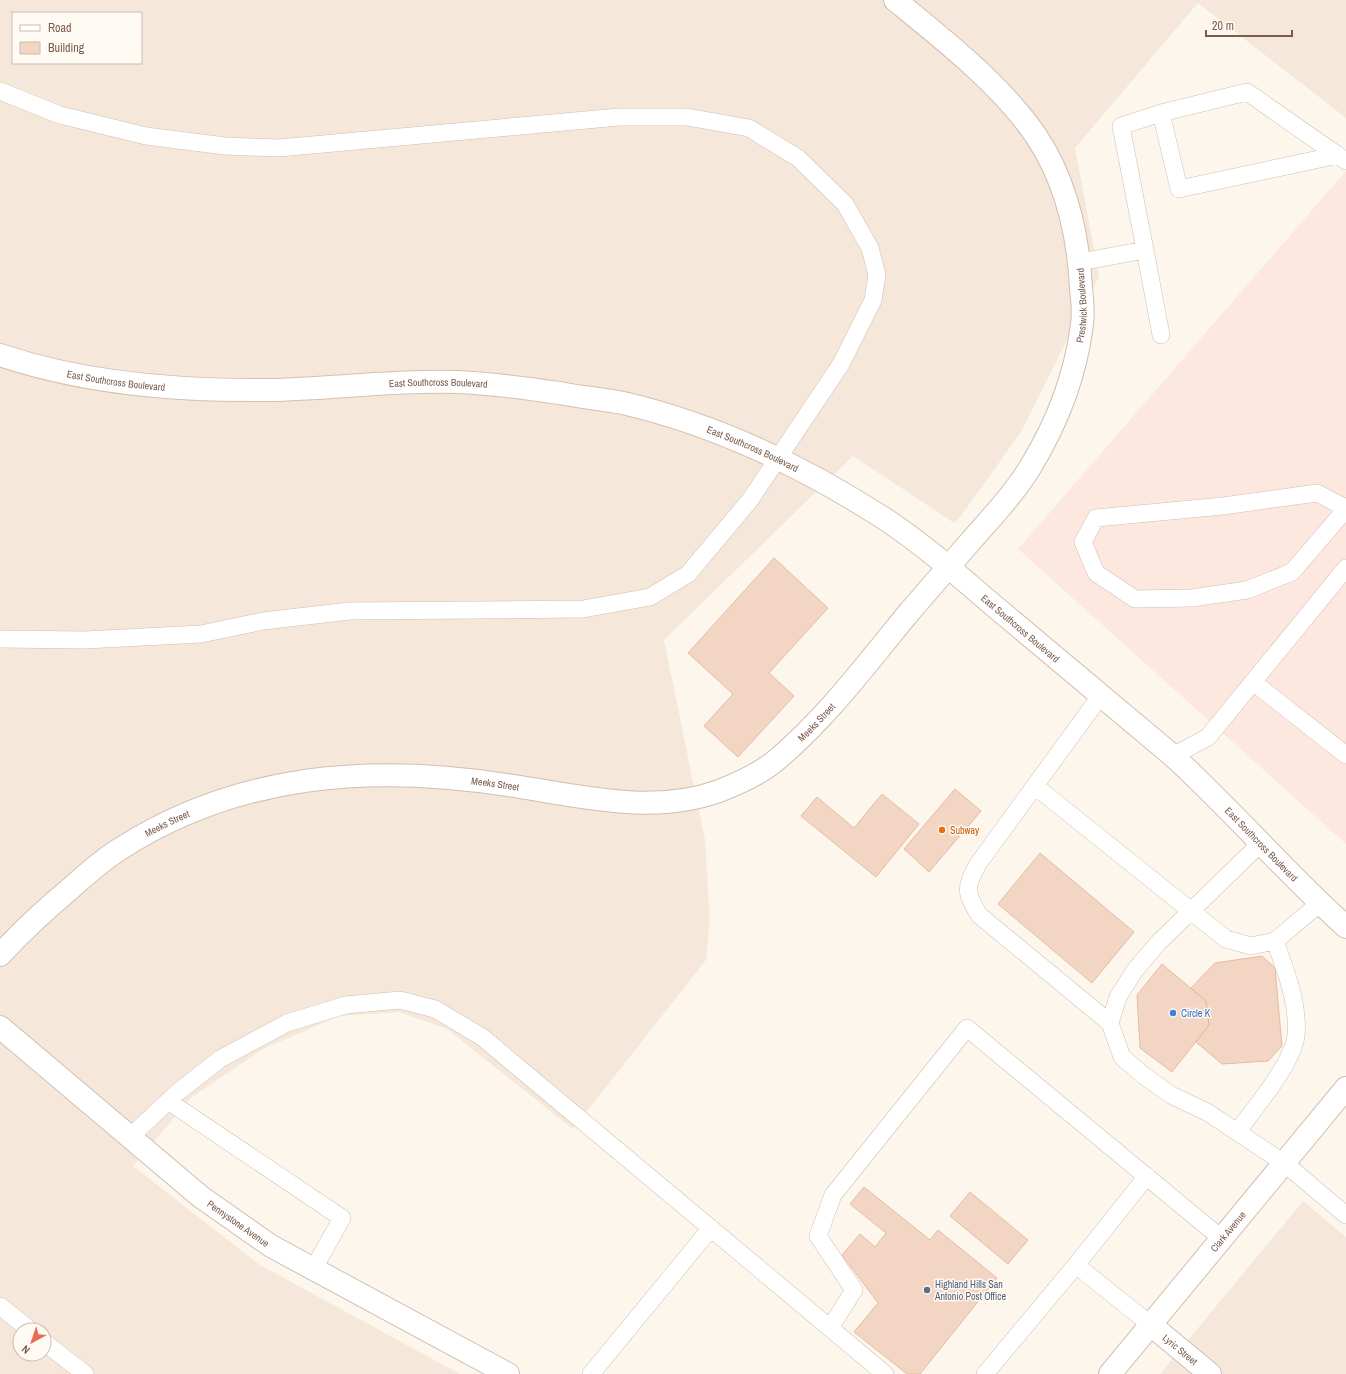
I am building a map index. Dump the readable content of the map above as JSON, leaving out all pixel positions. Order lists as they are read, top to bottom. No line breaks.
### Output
{"streets":{"street":["Prestwick Boulevard","East Southcross Boulevard","Meeks Street","Pennystone Avenue","Clark Avenue","Lyric Street"]},"crossings":[["Prestwick Boulevard","East Southcross Boulevard"],["Prestwick Boulevard","Meeks Street"],["East Southcross Boulevard","Meeks Street"],["Clark Avenue","Lyric Street"]],"places":["Subway","Circle K","Highland Hills San Antonio Post Office"],"legend":["Road","Building"],"scale_bar":"20 m","north":"bottom left"}
